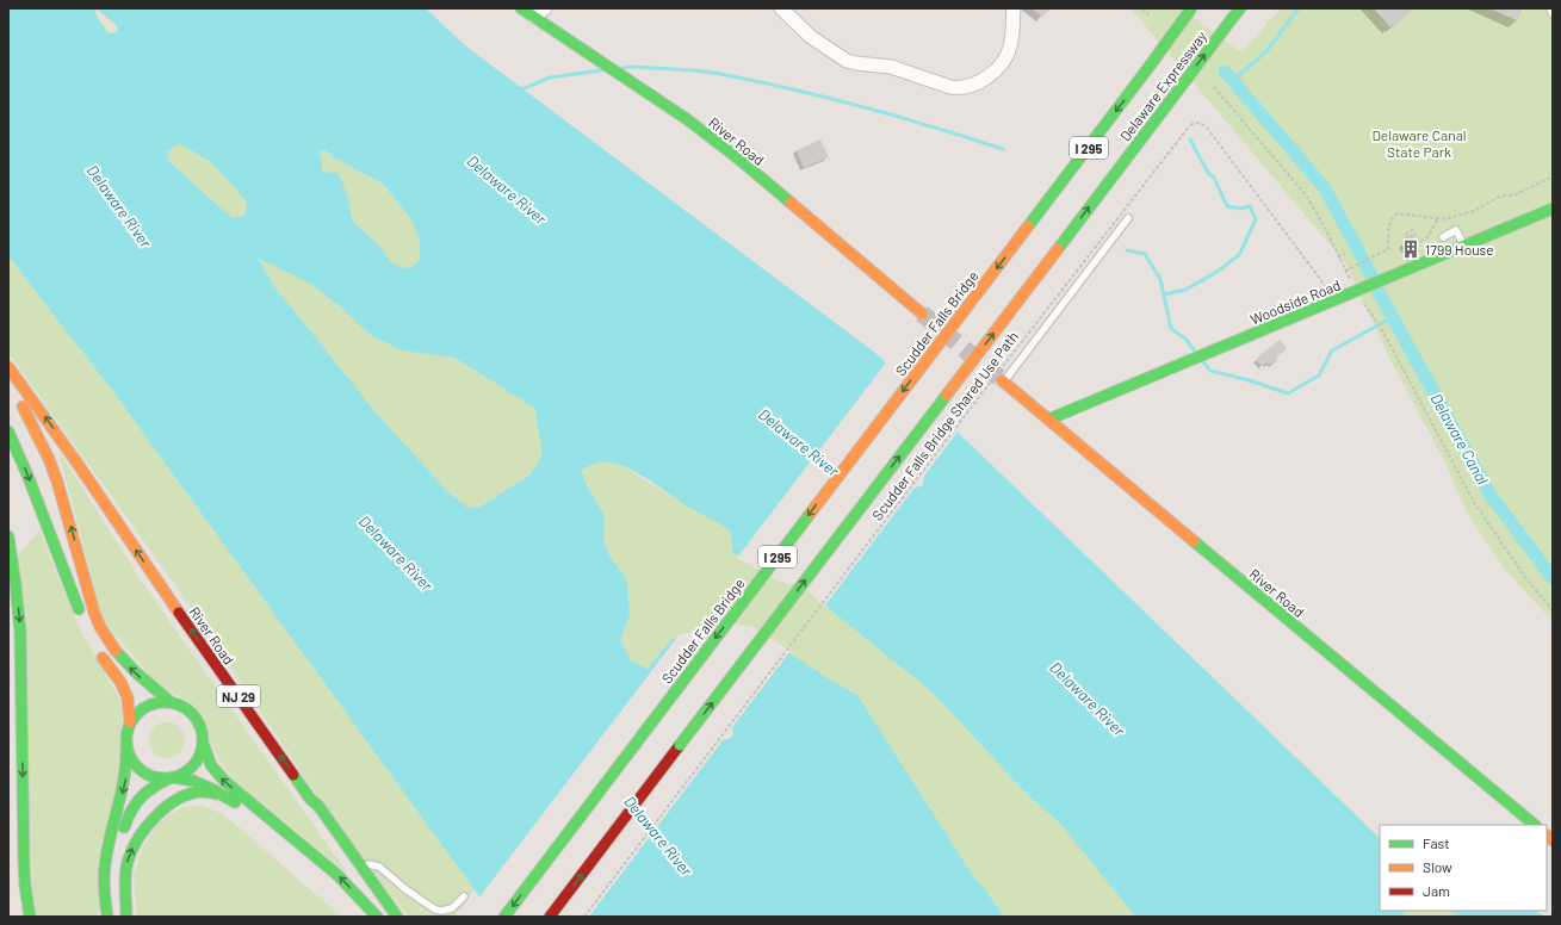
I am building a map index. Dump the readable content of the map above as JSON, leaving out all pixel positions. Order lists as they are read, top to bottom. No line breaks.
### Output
{"streets":{"main road":["Delaware Expressway","River Road","I 295","Woodside Road","Scudder Falls Bridge","NJ 29"],"path":["Scudder Falls Bridge Shared Use Path"]},"crossings":[["Delaware Expressway","Scudder Falls Bridge"],["River Road","Woodside Road"]],"one_way":["Scudder Falls Bridge"],"water":["Delaware River","Delaware Canal"],"parks":["Delaware Canal State Park"],"places":{"building":["1799 House"]},"legend":["Fast","Slow","Jam"]}
